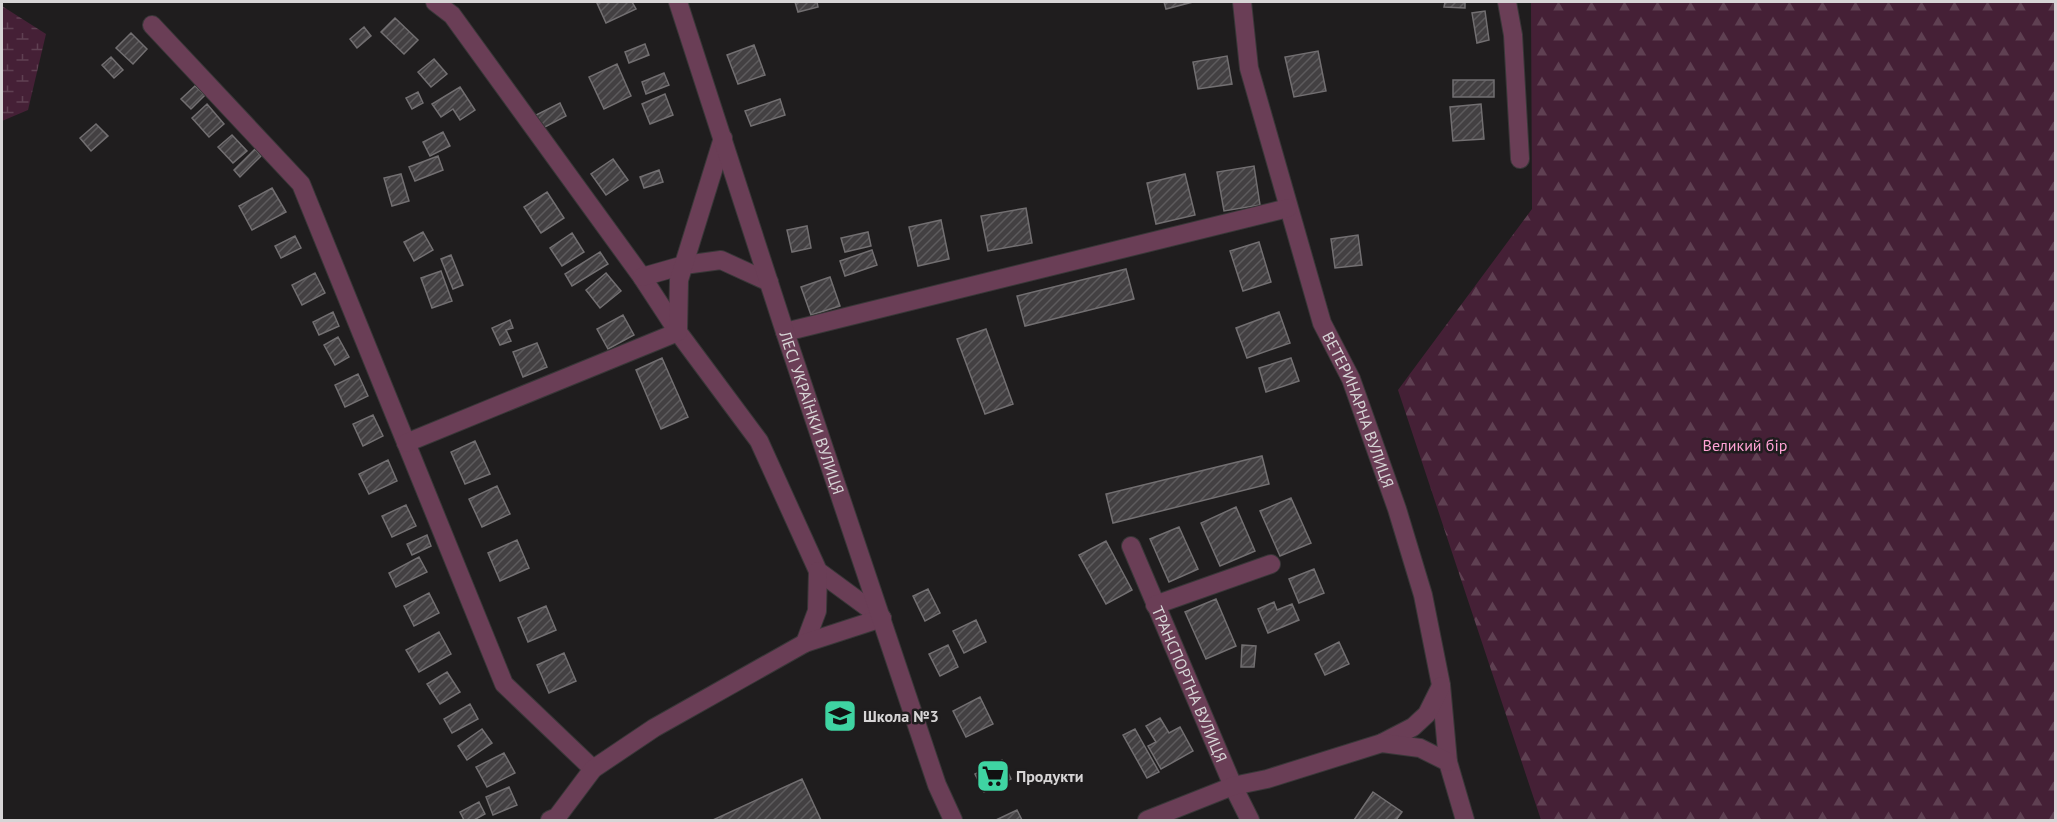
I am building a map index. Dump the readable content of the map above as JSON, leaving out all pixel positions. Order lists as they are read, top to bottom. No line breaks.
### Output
{"streets":{"street":["ВЕТЕРИНАРНА ВУЛИЦЯ","ЛЕСІ УКРАЇНКИ ВУЛИЦЯ","ТРАНСПОРТНА ВУЛИЦЯ"]},"parks":["Великий бір"],"places":{"school or university":["Школа №3"],"supermarket":["Продукти"]}}
